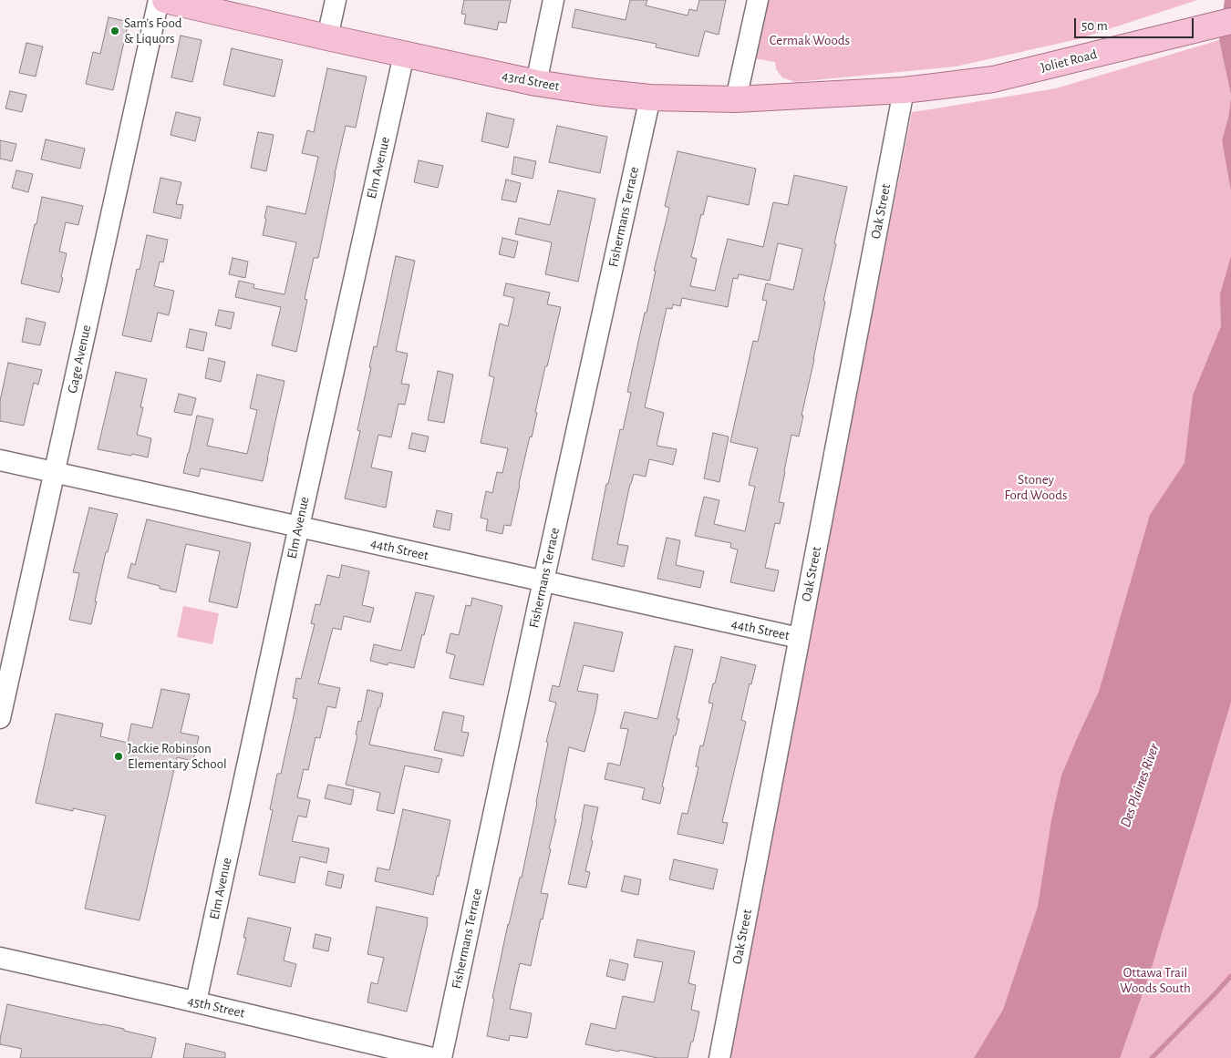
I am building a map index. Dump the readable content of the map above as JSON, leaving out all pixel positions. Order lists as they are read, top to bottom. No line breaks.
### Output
{"streets":{"main road":["Joliet Road","43rd Street"],"street":["Elm Avenue","Oak Street","Fishermans Terrace","Gage Avenue","44th Street","45th Street"]},"crossings":[["Joliet Road","43rd Street"],["Joliet Road","Oak Street"],["43rd Street","Elm Avenue"],["43rd Street","Oak Street"],["43rd Street","Fishermans Terrace"],["Elm Avenue","44th Street"],["Elm Avenue","45th Street"],["Oak Street","44th Street"],["Fishermans Terrace","44th Street"],["Gage Avenue","44th Street"]],"water":["Des Plaines River"],"parks":["Cermak Woods","Stoney Ford Woods","Ottawa Trail Woods South"],"places":["Sam's Food & Liquors","Jackie Robinson Elementary School"],"scale_bar":"50 m"}
